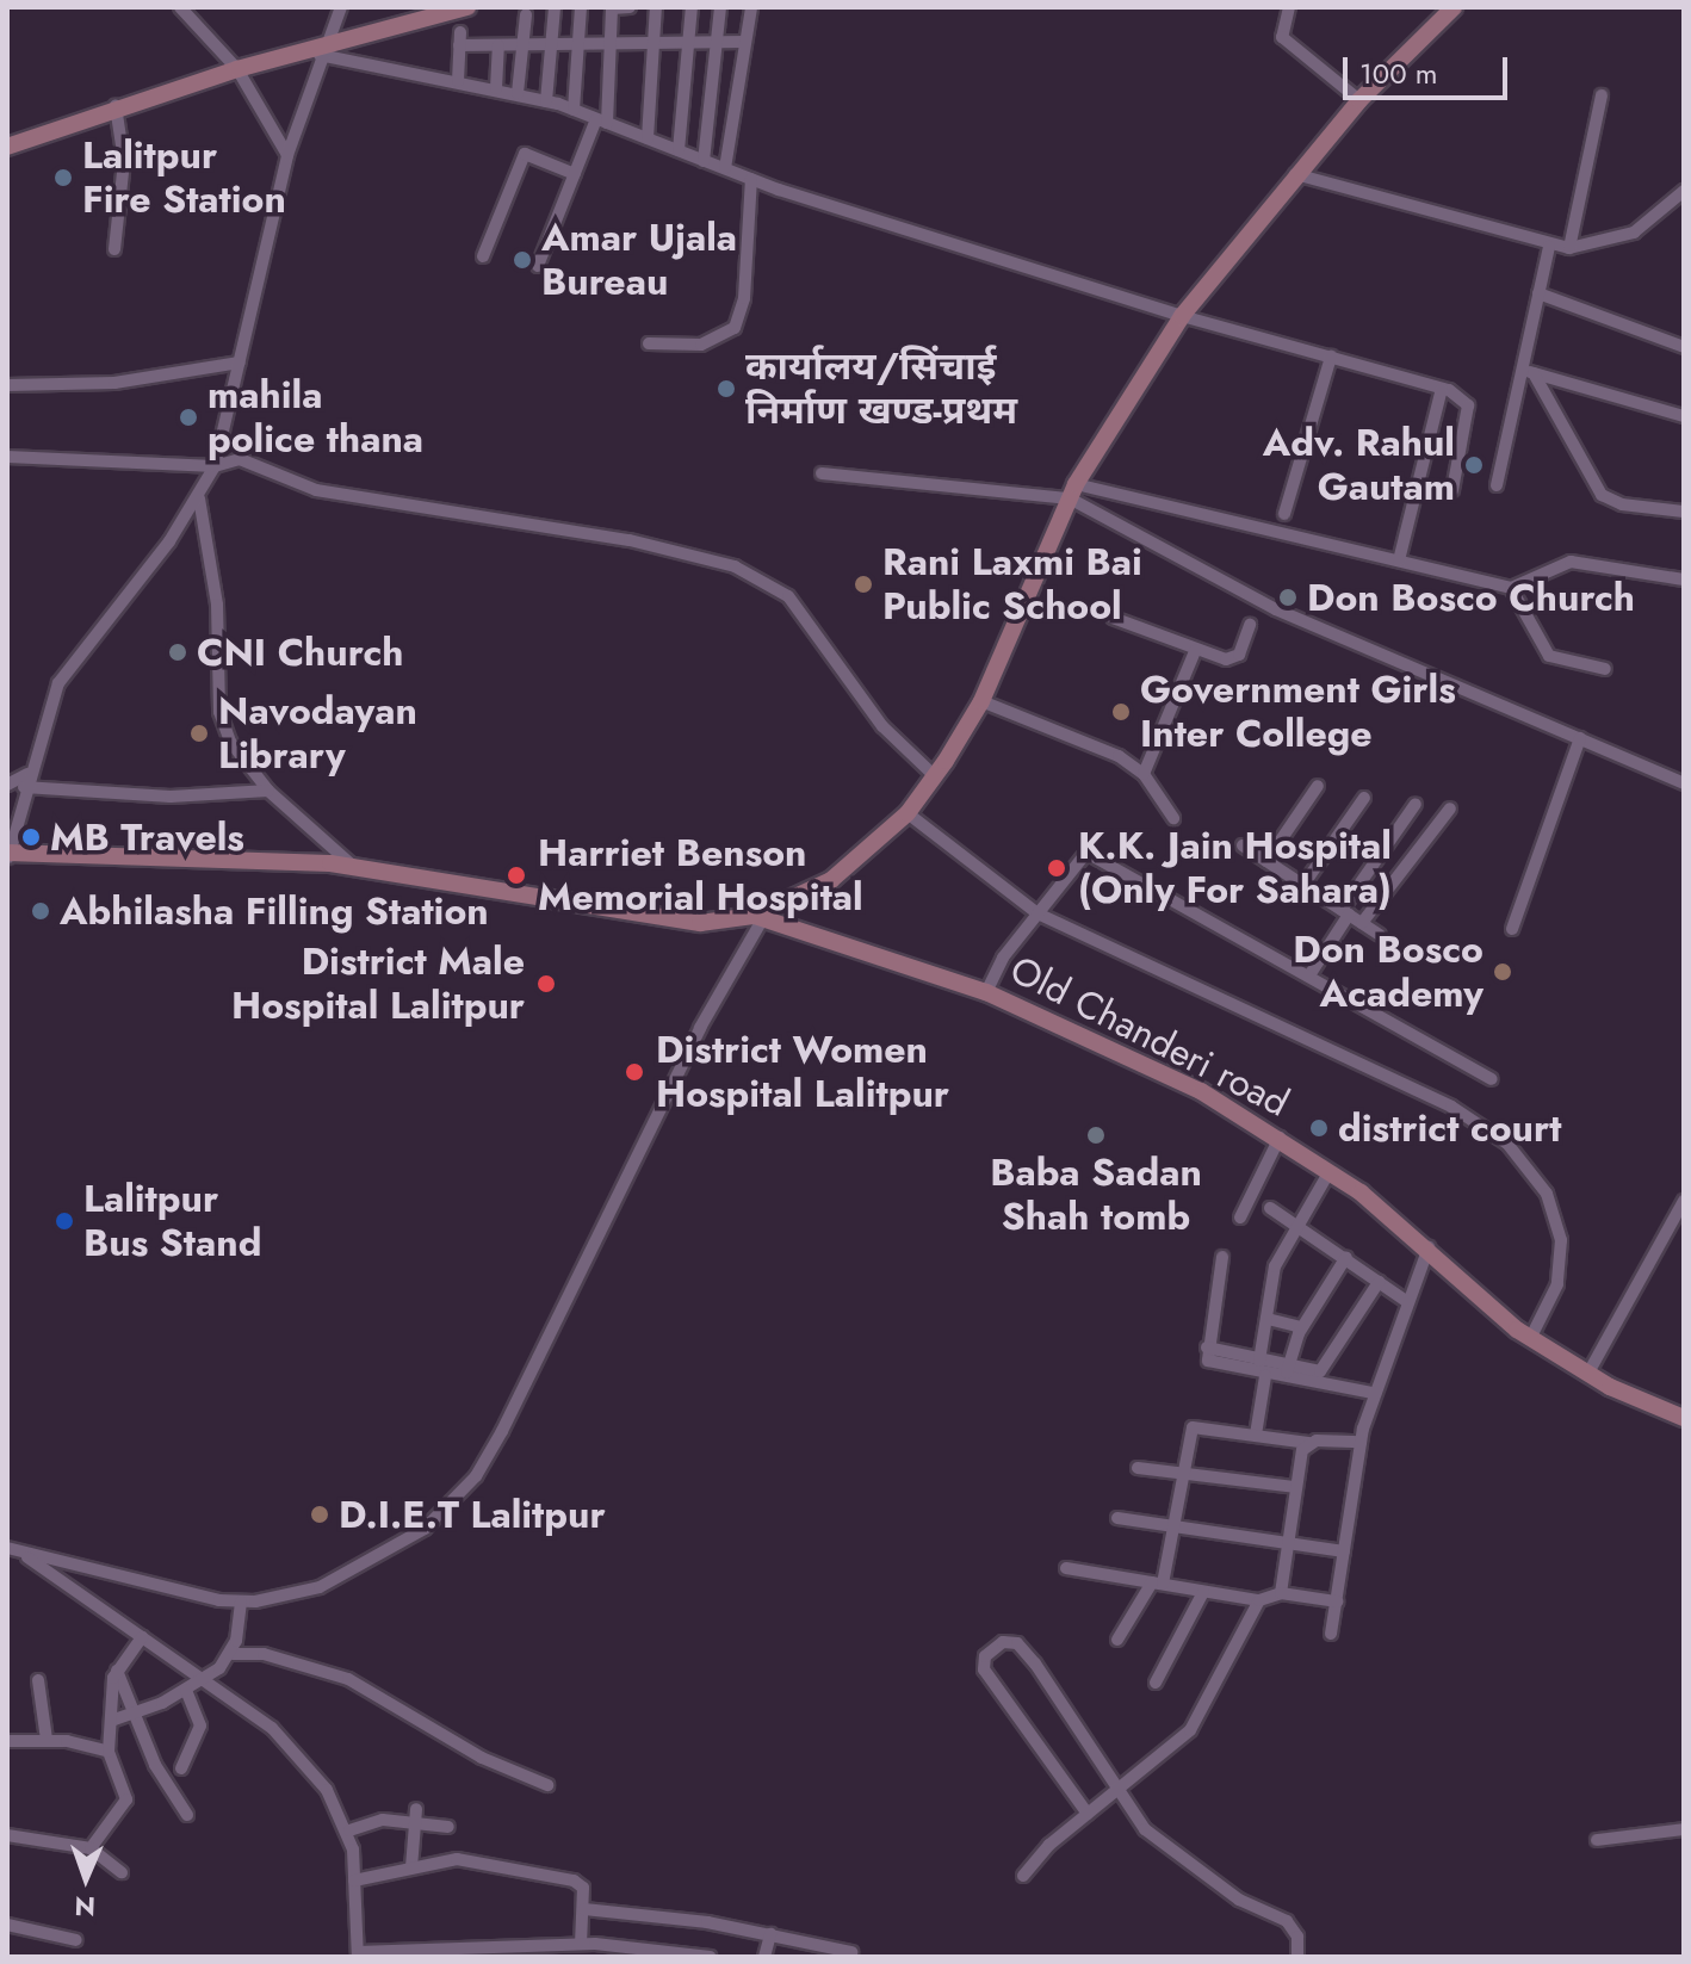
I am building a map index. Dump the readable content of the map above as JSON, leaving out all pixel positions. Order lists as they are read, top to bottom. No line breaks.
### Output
{"streets":{"street":["Old Chanderi road"]},"places":["Lalitpur Fire Station","Amar Ujala Bureau","कार्यालय/सिंचाई निर्माण खण्ड-प्रथम","mahila police thana","Adv. Rahul Gautam","Rani Laxmi Bai Public School","Don Bosco Church","CNI Church","Government Girls Inter College","Navodayan Library","MB Travels","K.K. Jain Hospital (Only For Sahara)","Harriet Benson Memorial Hospital","Abhilasha Filling Station","Don Bosco Academy","District Male Hospital Lalitpur","District Women Hospital Lalitpur","district court","Baba Sadan Shah tomb","Lalitpur Bus Stand","D.I.E.T Lalitpur"],"scale_bar":"100 m","north":"bottom"}
